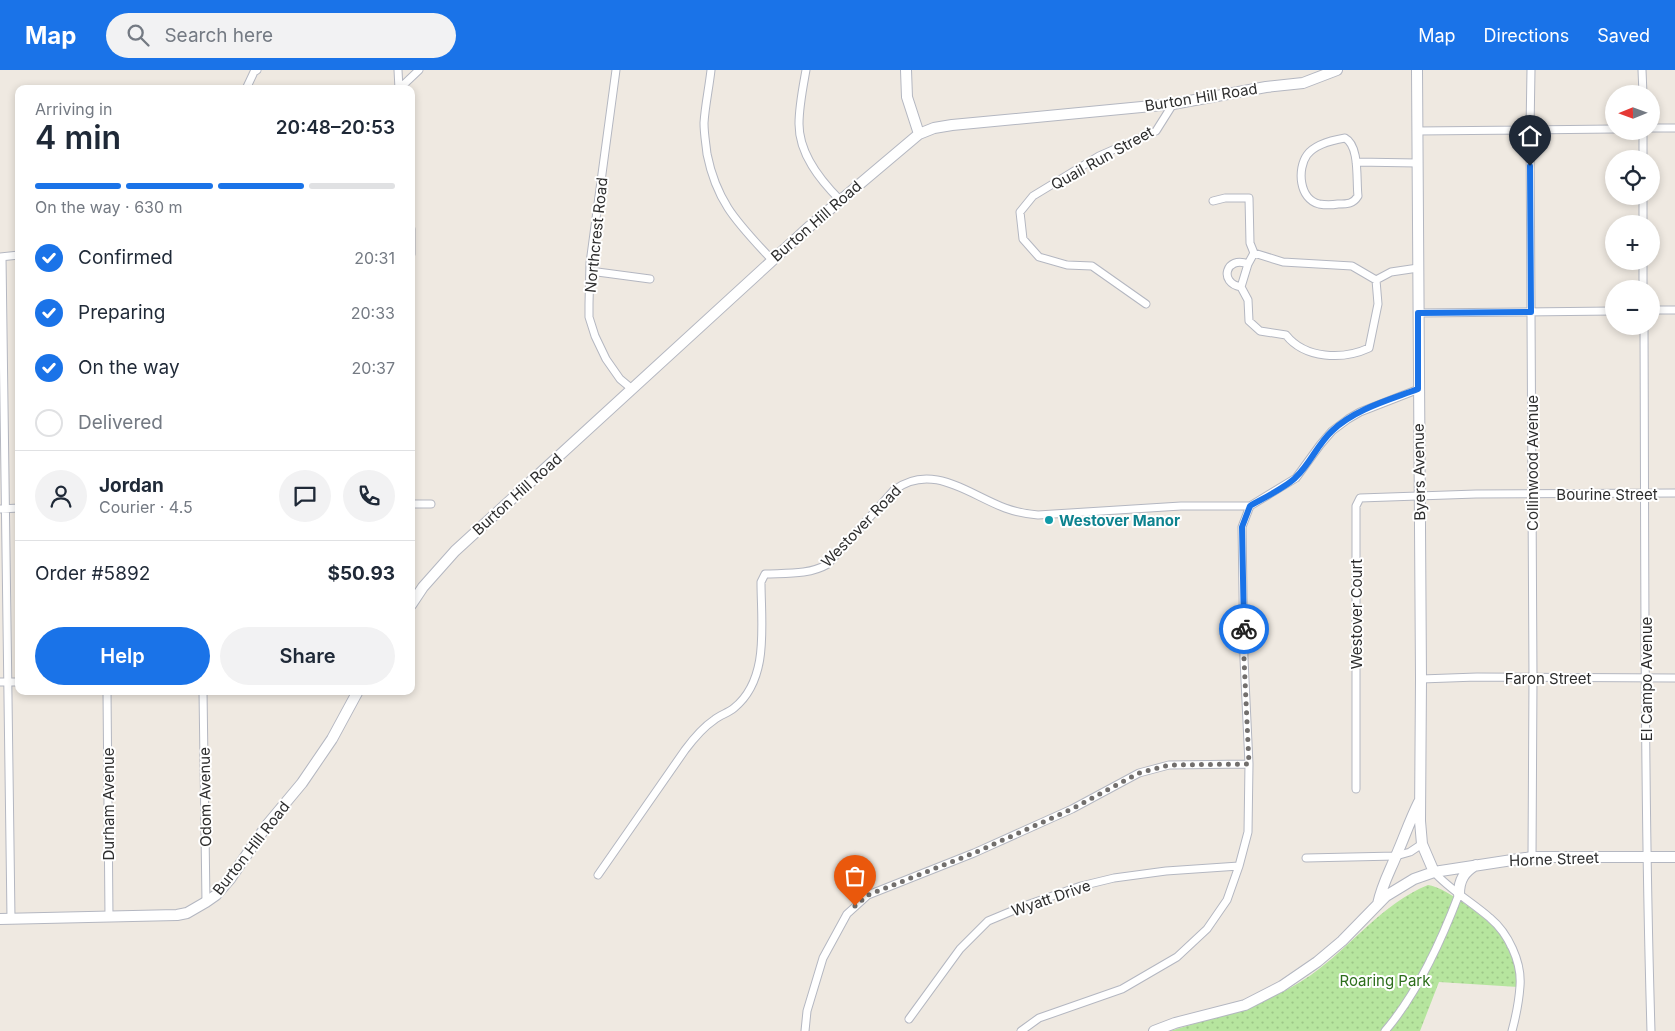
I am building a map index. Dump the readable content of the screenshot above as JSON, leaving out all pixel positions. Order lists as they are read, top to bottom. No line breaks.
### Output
{"streets":{"street":["Burton Hill Road","Quail Run Street","Northcrest Road","Collinwood Avenue","Byers Avenue","Bourine Street","Westover Road","Westover Court","Faron Street","El Campo Avenue","Odom Avenue","Durham Avenue","Horne Street","Wyatt Drive"]},"crossings":[["Burton Hill Road","Quail Run Street"],["Burton Hill Road","Northcrest Road"],["Burton Hill Road","Odom Avenue"],["Burton Hill Road","Durham Avenue"],["Collinwood Avenue","Bourine Street"],["Collinwood Avenue","Faron Street"],["Collinwood Avenue","Horne Street"],["Byers Avenue","Bourine Street"],["Byers Avenue","Westover Court"],["Byers Avenue","Faron Street"],["Byers Avenue","Horne Street"],["Bourine Street","Westover Court"],["Bourine Street","El Campo Avenue"],["Faron Street","El Campo Avenue"],["El Campo Avenue","Horne Street"]],"parks":["Roaring Park"],"places":["Westover Manor"],"north":"left","page":{"header":"Map","search":"Search here","nav":["Map","Directions","Saved"],"map_buttons":["+","−"],"heading":["4 min","Arriving in","20:48–20:53"],"panel":["Jordan","Courier · 4.5","Order #5892","$50.93"],"bar":"On the way · 630 m","list":[["Confirmed","20:31"],["Preparing","20:33"],["On the way","20:37"],"Delivered"],"buttons":["Help","Share"]}}
